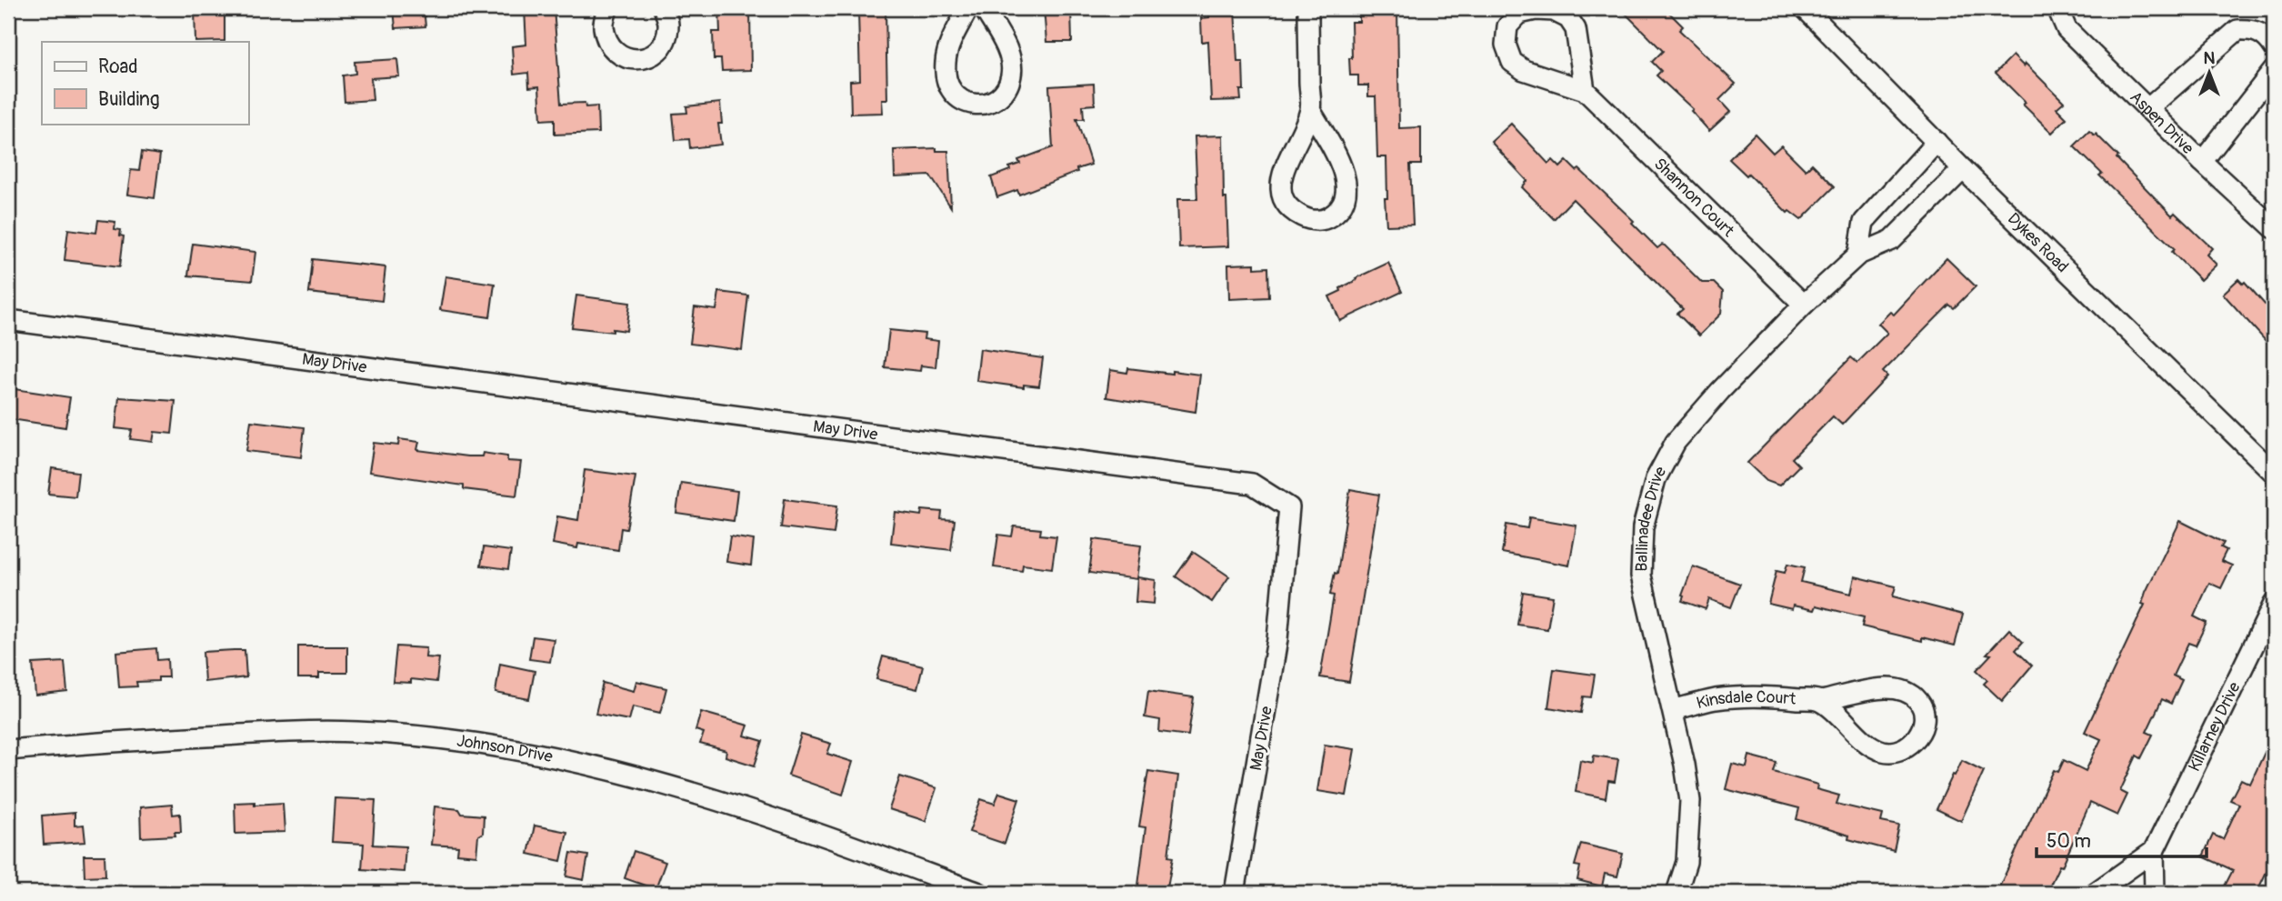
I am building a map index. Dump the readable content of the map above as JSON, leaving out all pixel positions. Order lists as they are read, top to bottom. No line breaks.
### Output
{"streets":{"street":["Aspen Drive","Shannon Court","Dykes Road","May Drive","Ballinadee Drive","Kinsdale Court","Killarney Drive","Johnson Drive"]},"crossings":[["Shannon Court","Ballinadee Drive"],["Dykes Road","Ballinadee Drive"],["Ballinadee Drive","Kinsdale Court"]],"legend":["Road","Building"],"scale_bar":"50 m","north":"top"}
